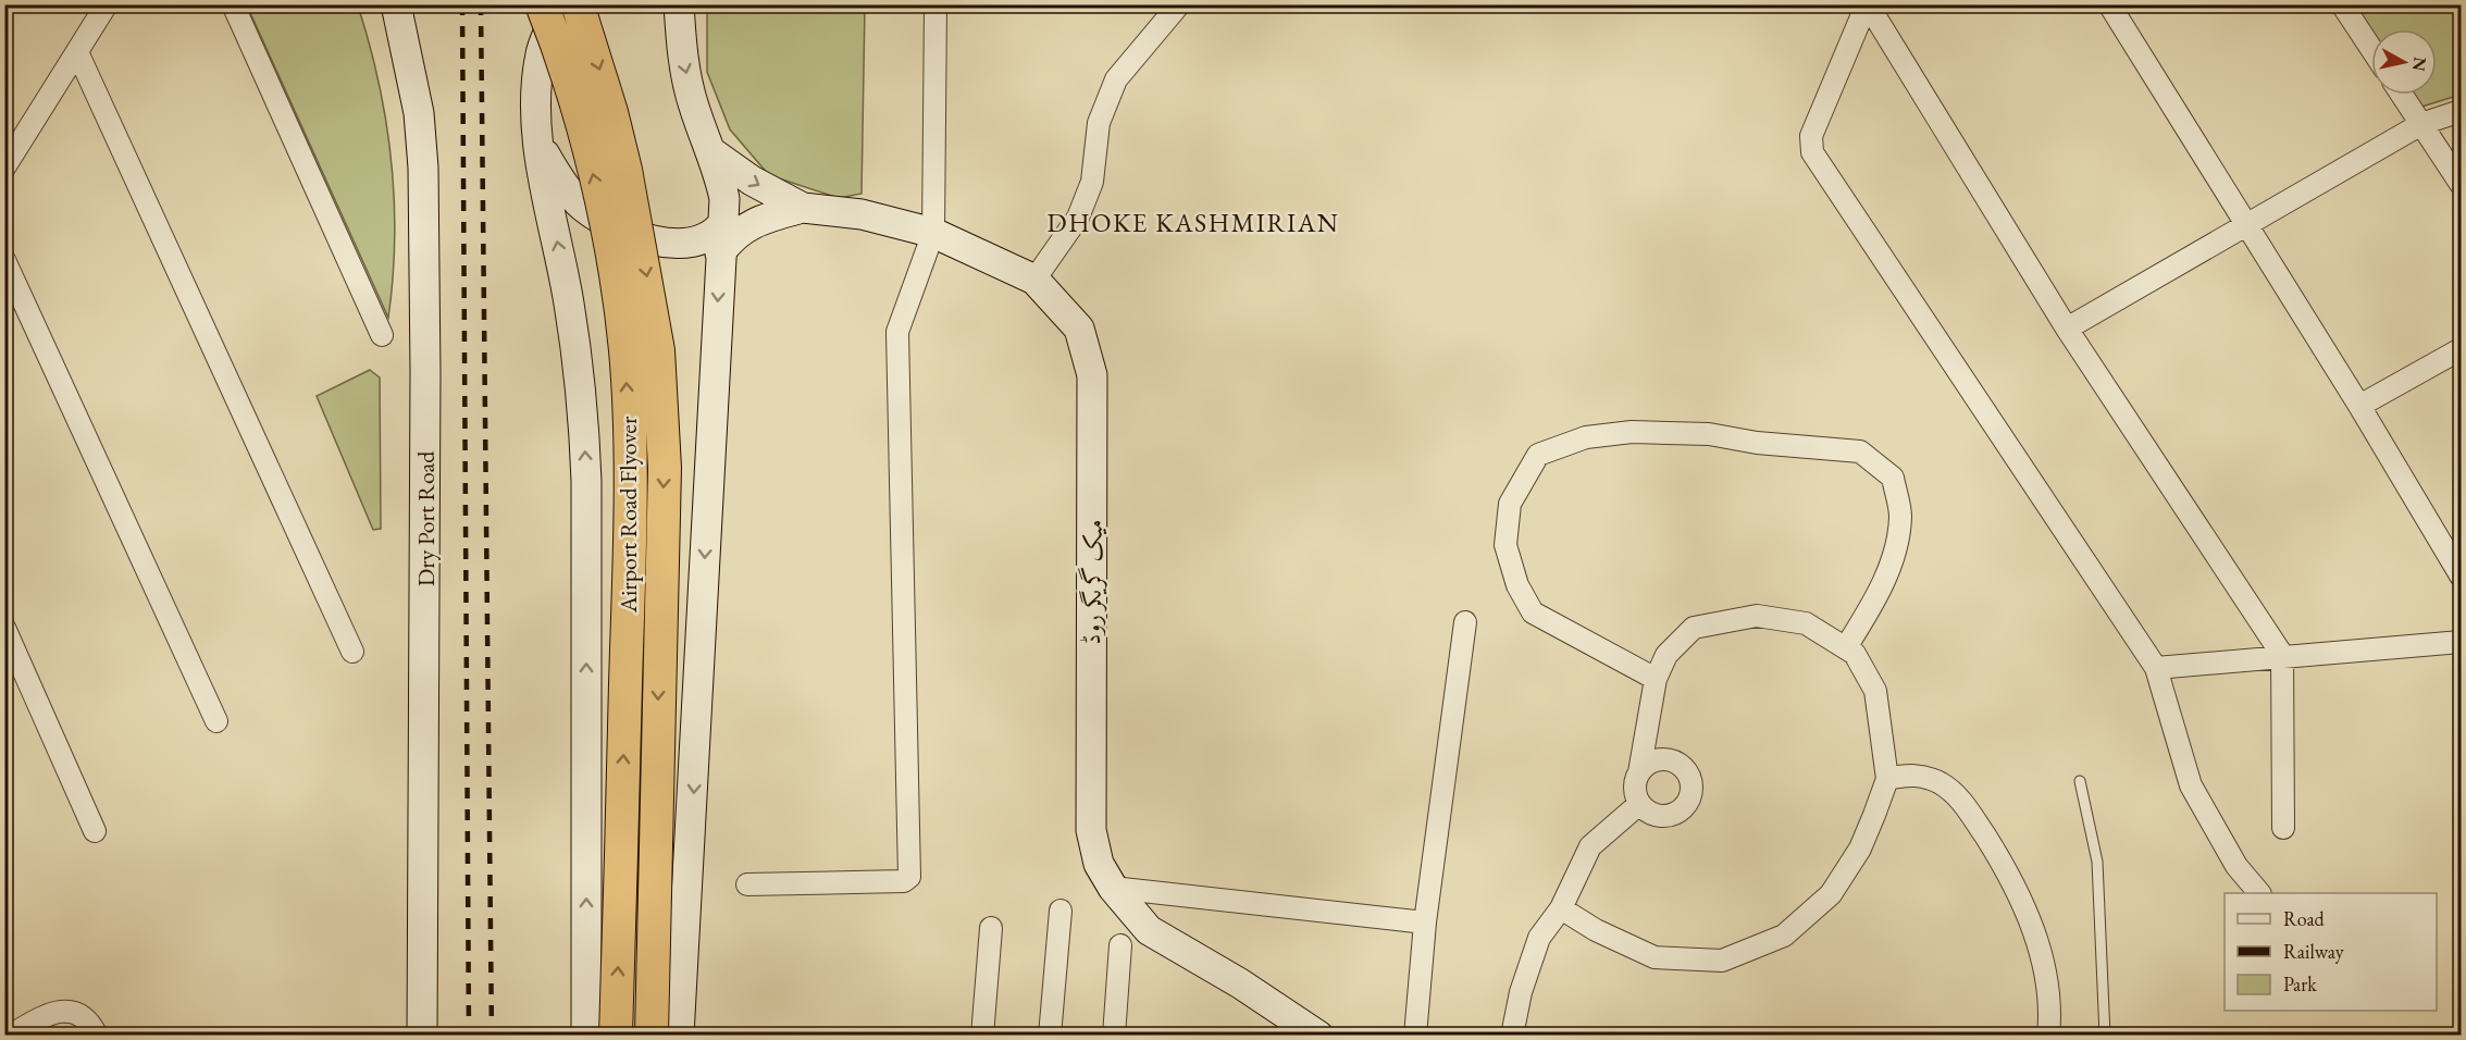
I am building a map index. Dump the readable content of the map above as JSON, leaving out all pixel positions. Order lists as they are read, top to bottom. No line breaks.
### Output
{"streets":{"main road":["Airport Road Flyover","Dry Port Road","میک گریگر روڈ"]},"districts":["DHOKE KASHMIRIAN"],"legend":["Road","Railway","Park"],"north":"right"}
